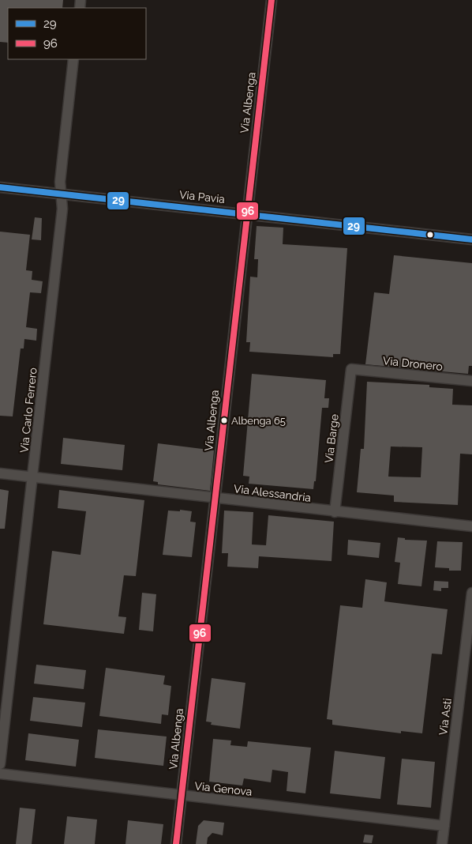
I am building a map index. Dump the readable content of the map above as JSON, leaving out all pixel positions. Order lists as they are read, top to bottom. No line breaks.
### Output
{"streets":{"street":["Via Albenga","Via Pavia","Via Dronero","Via Carlo Ferrero","Via Barge","Via Alessandria","Via Asti","Via Genova"]},"crossings":[["Via Albenga","Via Pavia"],["Via Albenga","Via Alessandria"],["Via Albenga","Via Genova"],["Via Pavia","Via Carlo Ferrero"],["Via Dronero","Via Barge"],["Via Carlo Ferrero","Via Alessandria"],["Via Barge","Via Alessandria"],["Via Asti","Via Genova"]],"places":["Albenga 65"],"lines":["transit line 96","transit line 29"],"legend":["29","96"]}
